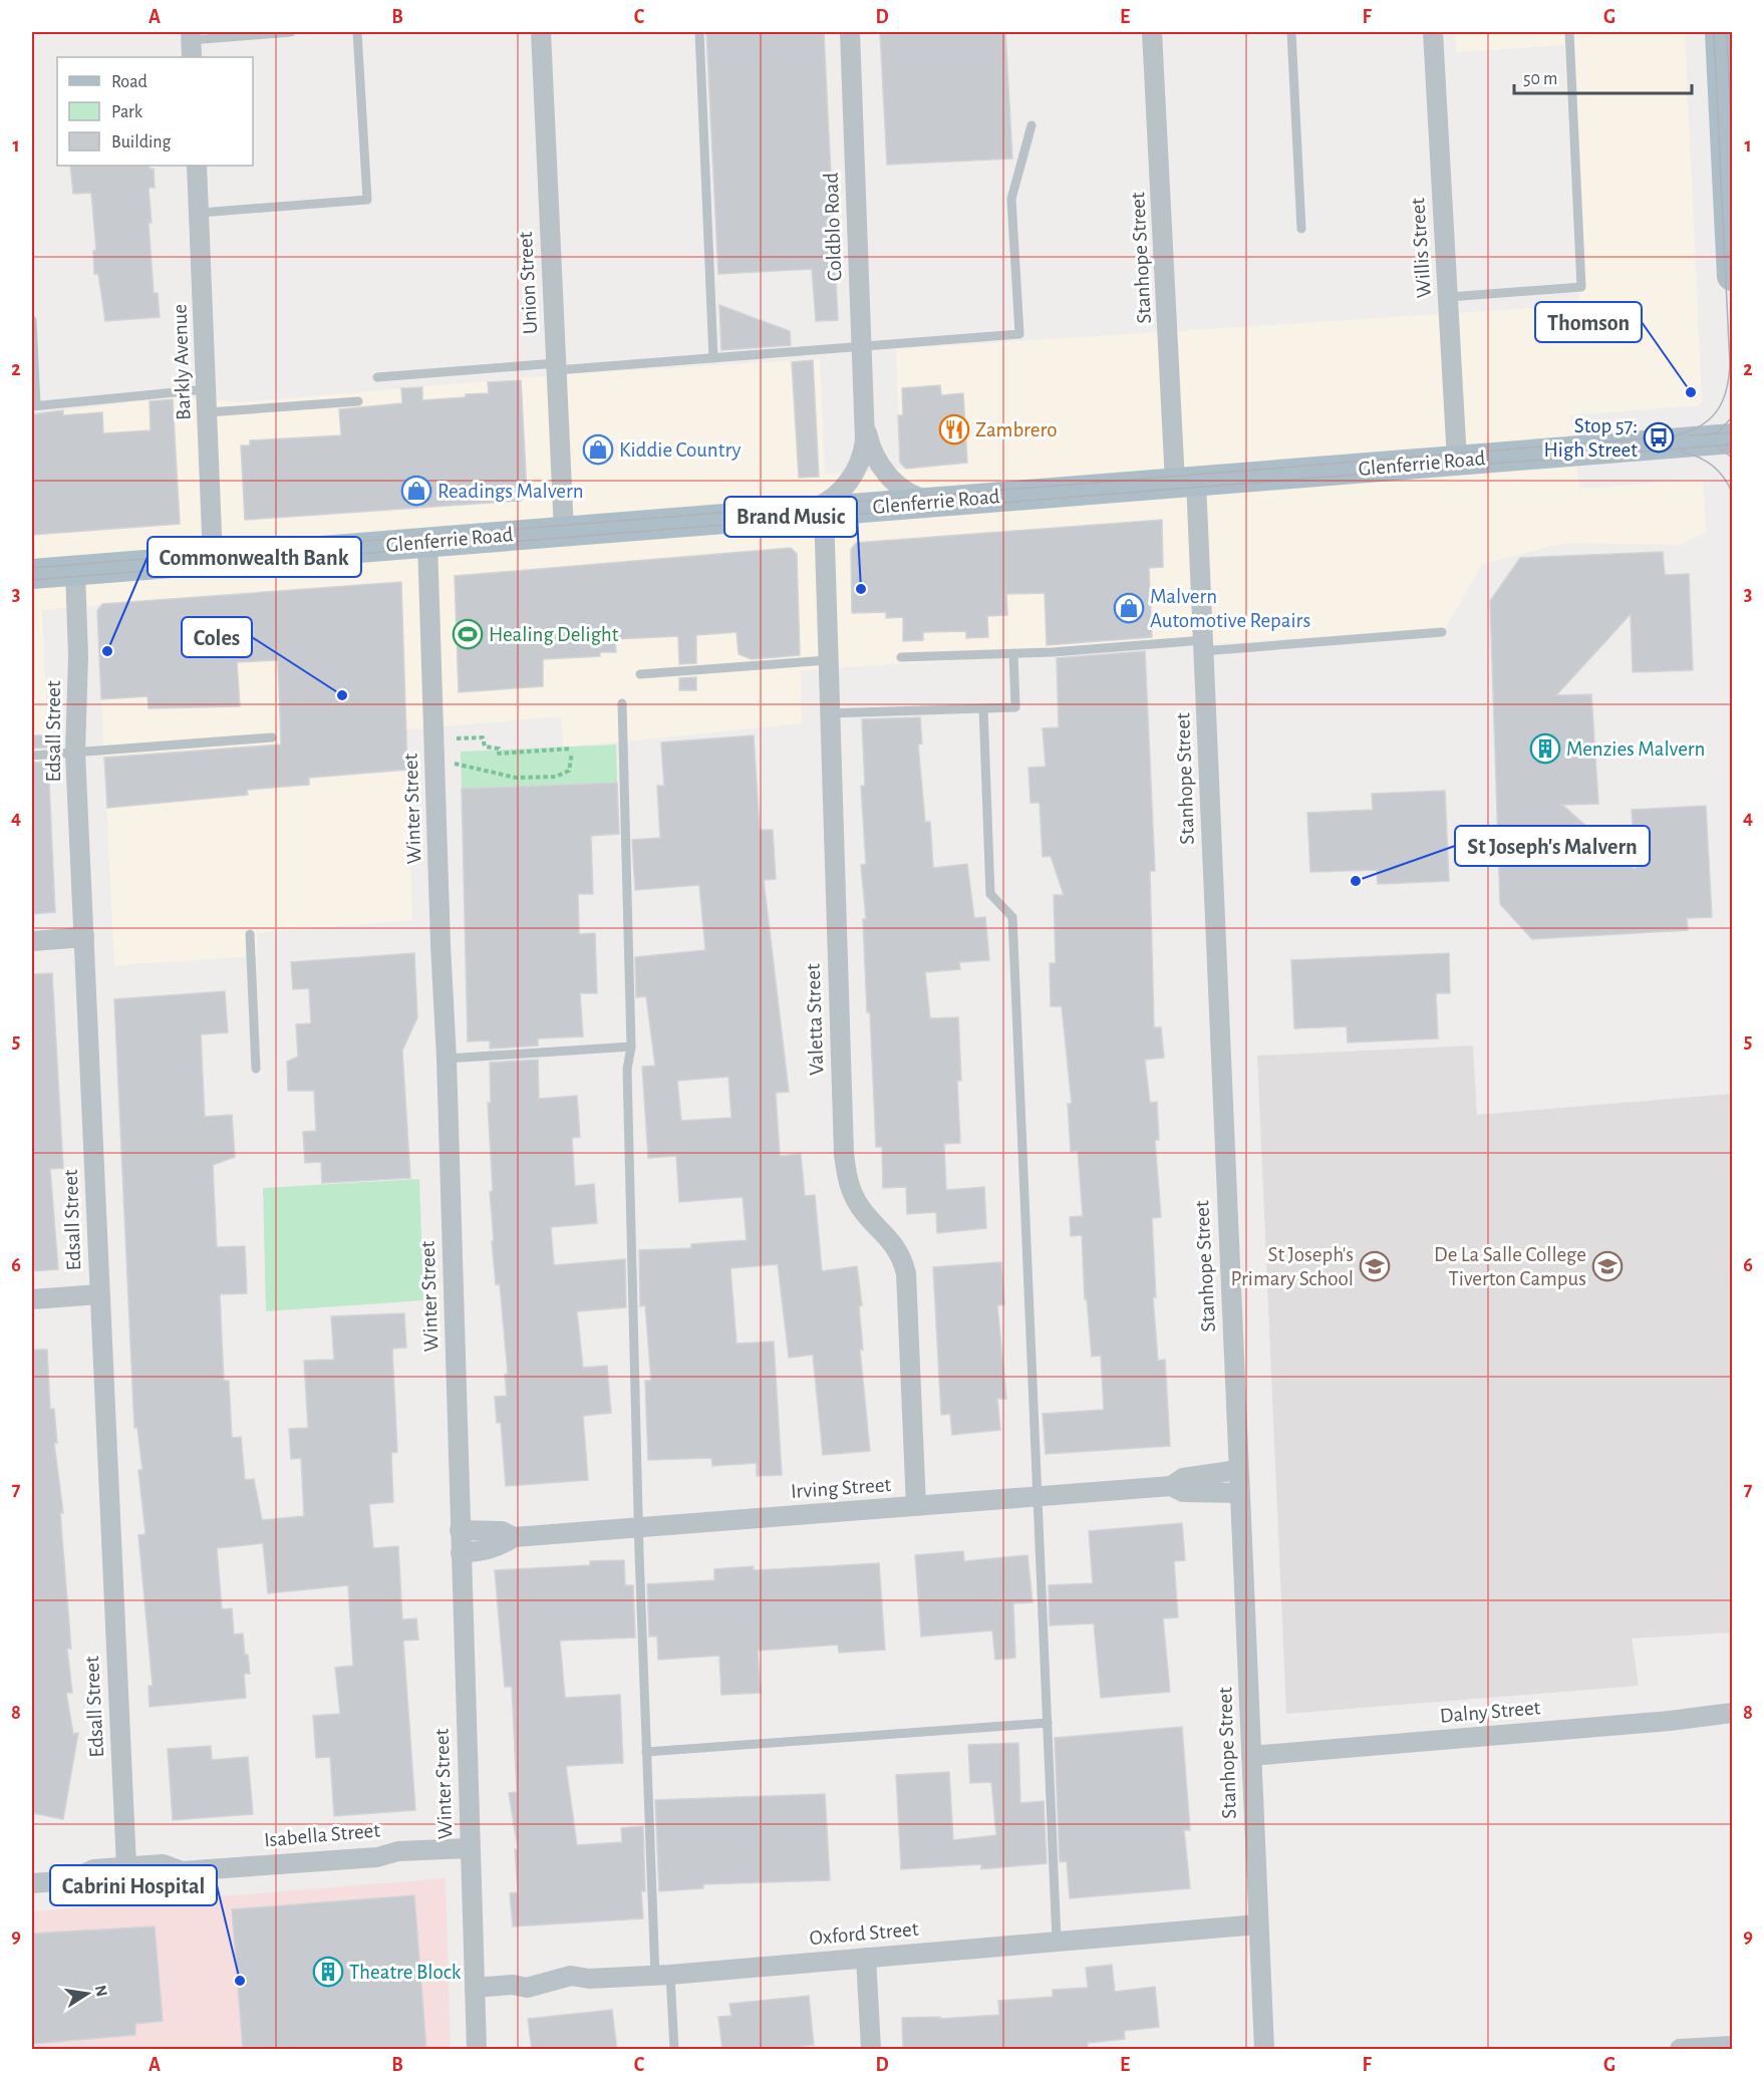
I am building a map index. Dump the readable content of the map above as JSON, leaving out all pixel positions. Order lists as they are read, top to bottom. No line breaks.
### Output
{"streets":{"main road":["Glenferrie Road"],"street":["Coldblo Road","Willis Street","Stanhope Street","Union Street","Barkly Avenue","Edsall Street","Winter Street","Valetta Street","Irving Street","Dalny Street","Isabella Street","Oxford Street"]},"crossings":[["Coldblo Road","Glenferrie Road"],["Coldblo Road","Valetta Street"],["Willis Street","Glenferrie Road"],["Stanhope Street","Glenferrie Road"],["Stanhope Street","Irving Street"],["Stanhope Street","Dalny Street"],["Stanhope Street","Oxford Street"],["Union Street","Glenferrie Road"],["Barkly Avenue","Glenferrie Road"],["Glenferrie Road","Edsall Street"],["Glenferrie Road","Winter Street"],["Glenferrie Road","Valetta Street"],["Edsall Street","Isabella Street"],["Winter Street","Irving Street"],["Winter Street","Isabella Street"],["Winter Street","Oxford Street"],["Valetta Street","Irving Street"]],"places":{"other":["Thomson","Brand Music","Commonwealth Bank","Coles","St Joseph's Malvern","Cabrini Hospital"],"restaurant":["Zambrero"],"bus stop":["Stop 57: High Street"],"shop":["Kiddie Country","Readings Malvern","Malvern Automotive Repairs"],"sports":["Healing Delight"],"building":["Menzies Malvern","Theatre Block"],"school or university":["St Joseph's Primary School","De La Salle College Tiverton Campus"]},"legend":["Road","Park","Building"],"scale_bar":"50 m","north":"right","grid":{"columns":["A","B","C","D","E","F","G"],"rows":["1","2","3","4","5","6","7","8","9"]}}
